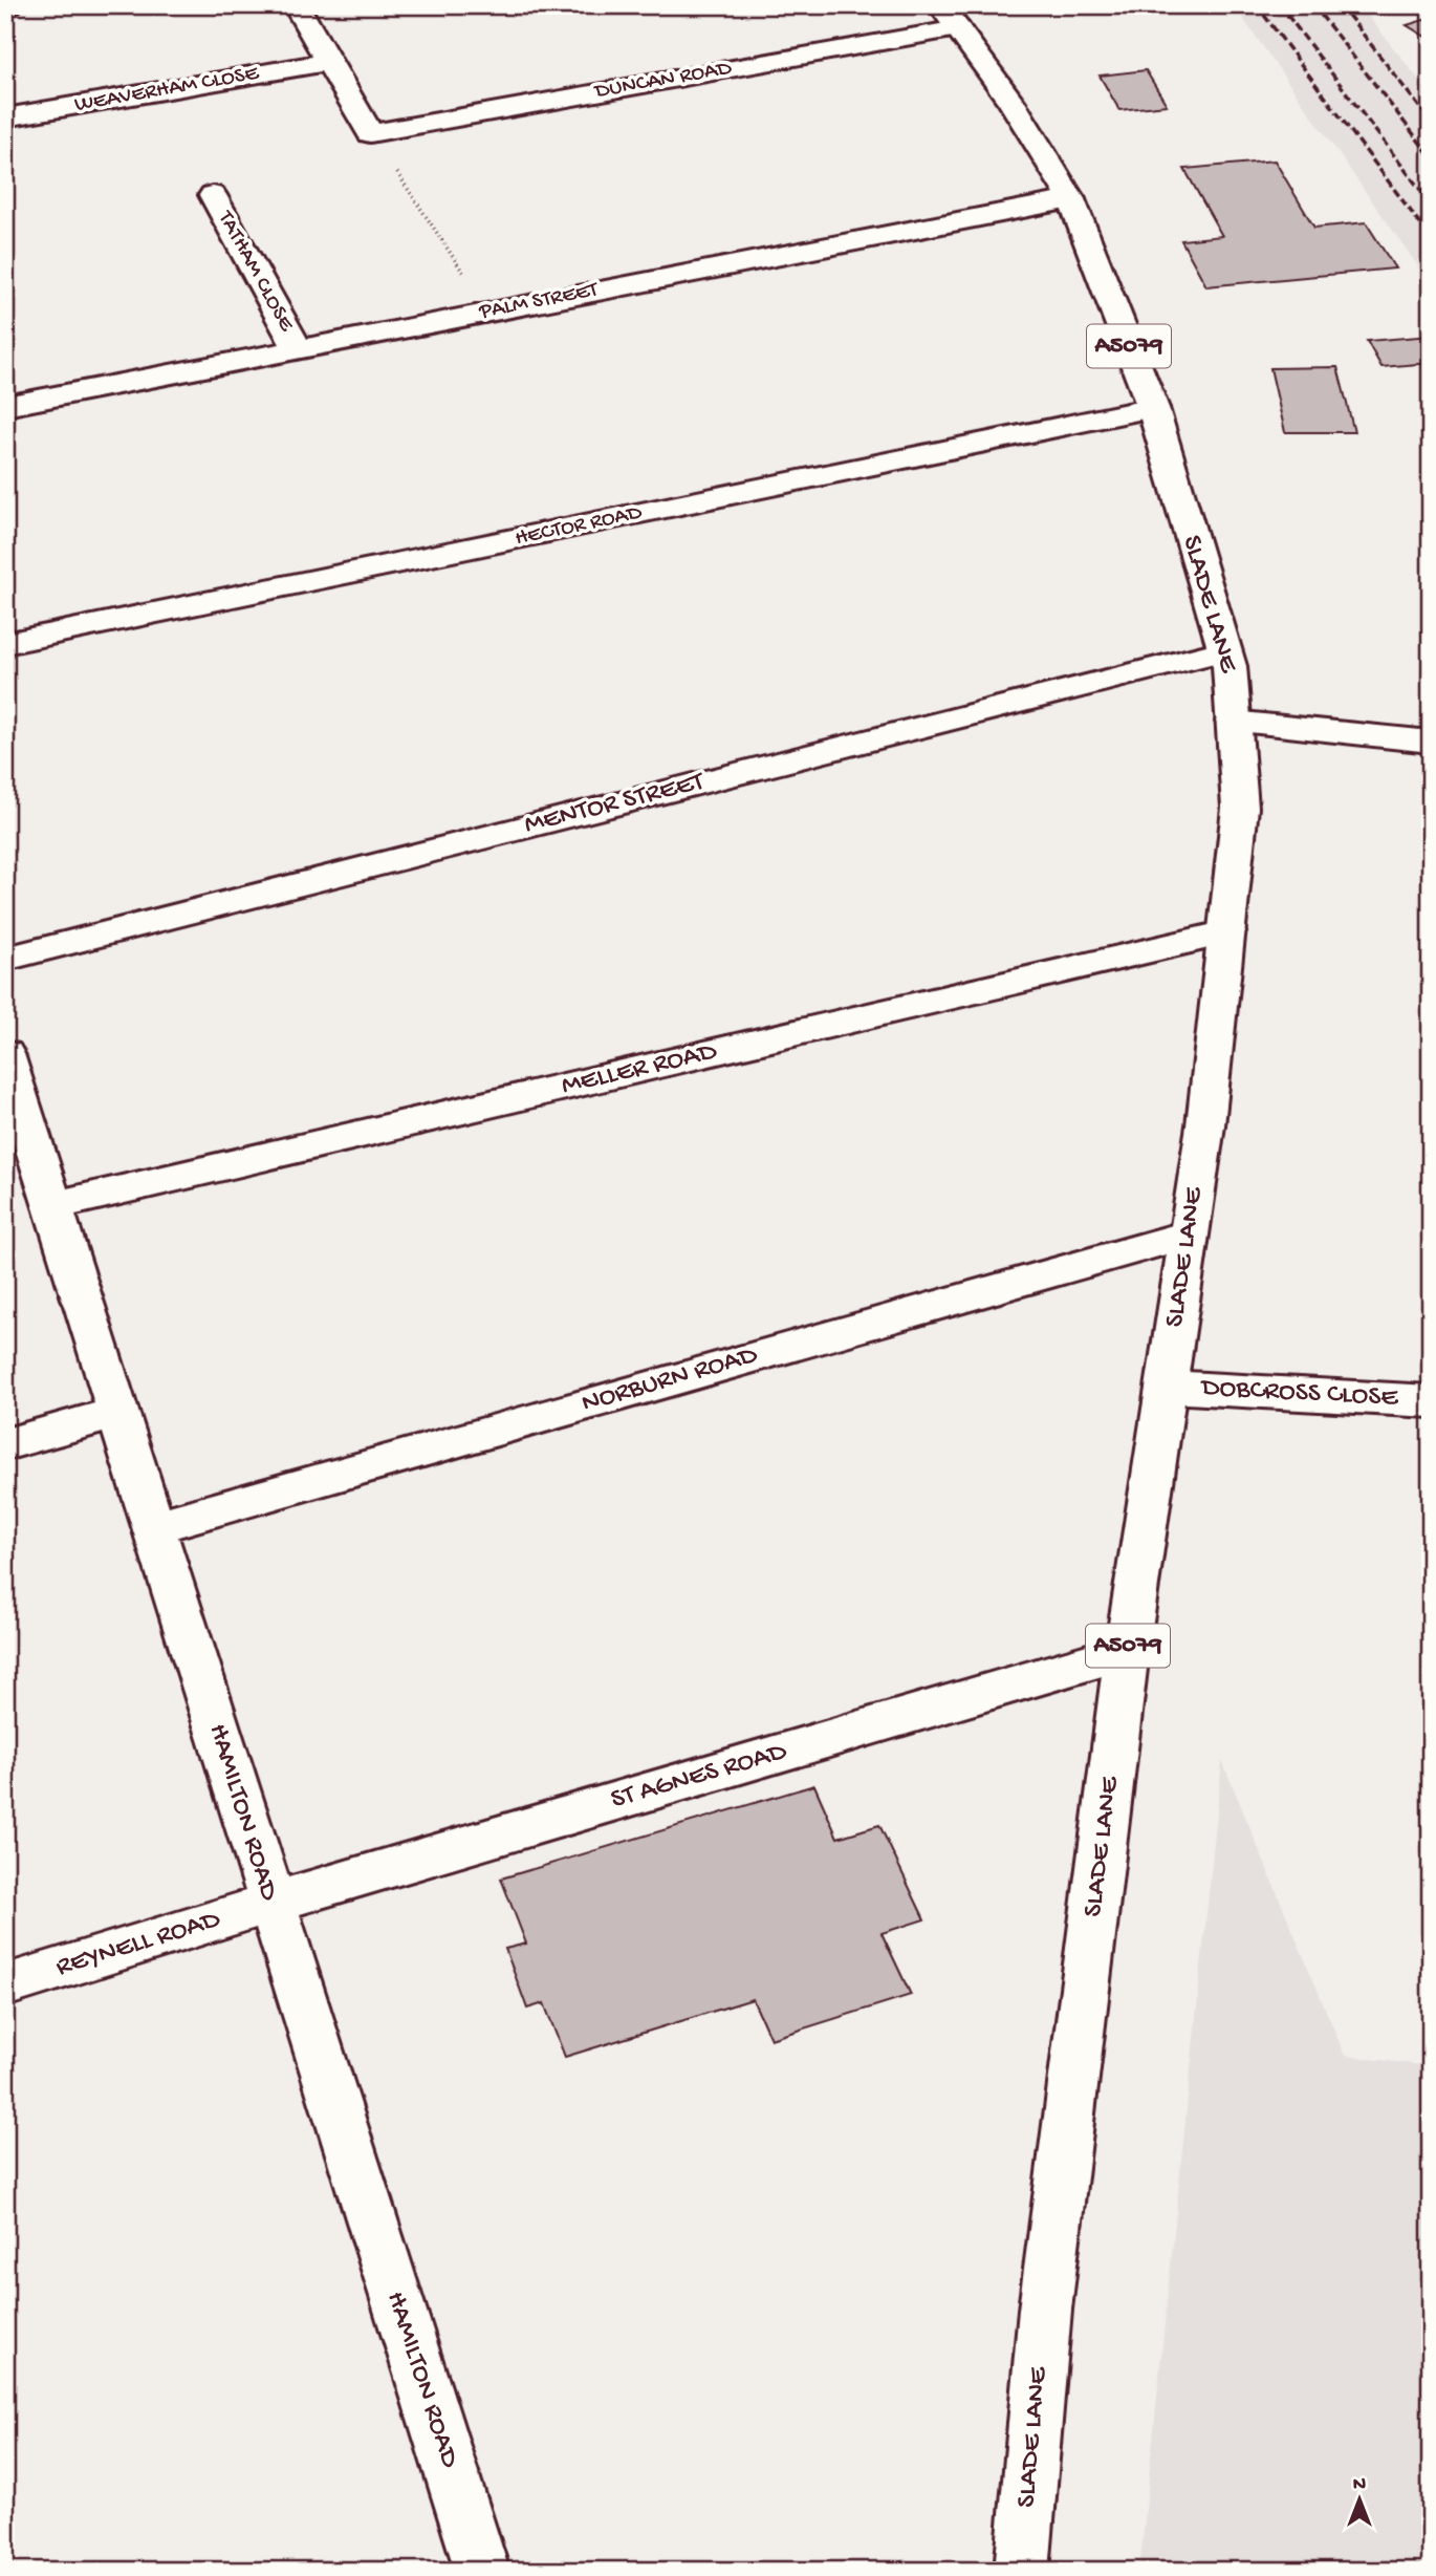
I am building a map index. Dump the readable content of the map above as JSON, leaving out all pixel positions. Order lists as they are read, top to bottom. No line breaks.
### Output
{"streets":{"street":["DUNCAN ROAD","WEAVERHAM CLOSE","TATHAM CLOSE","PALM STREET","A5079","HECTOR ROAD","SLADE LANE","MENTOR STREET","MELLER ROAD","NORBURN ROAD","DOBCROSS CLOSE","ST AGNES ROAD","HAMILTON ROAD","REYNELL ROAD"]},"crossings":[["DUNCAN ROAD","SLADE LANE"],["TATHAM CLOSE","PALM STREET"],["PALM STREET","SLADE LANE"],["HECTOR ROAD","SLADE LANE"],["SLADE LANE","MENTOR STREET"],["SLADE LANE","MELLER ROAD"],["SLADE LANE","NORBURN ROAD"],["SLADE LANE","DOBCROSS CLOSE"],["SLADE LANE","ST AGNES ROAD"],["MELLER ROAD","HAMILTON ROAD"],["NORBURN ROAD","HAMILTON ROAD"],["ST AGNES ROAD","HAMILTON ROAD"],["ST AGNES ROAD","REYNELL ROAD"],["HAMILTON ROAD","REYNELL ROAD"]],"north":"top"}
